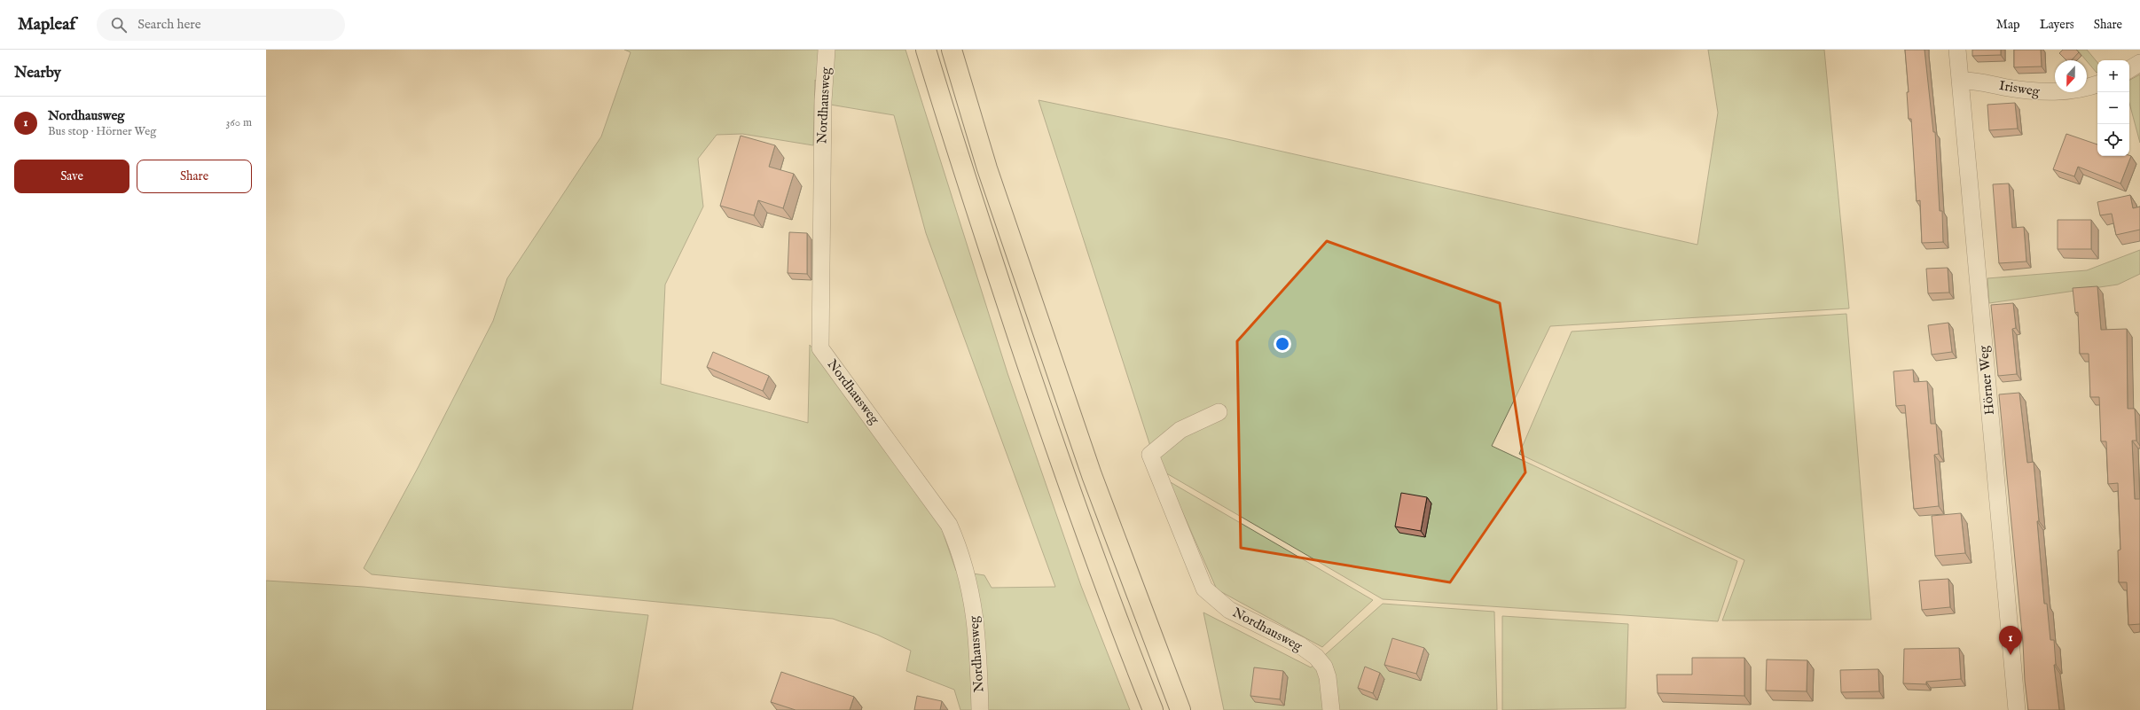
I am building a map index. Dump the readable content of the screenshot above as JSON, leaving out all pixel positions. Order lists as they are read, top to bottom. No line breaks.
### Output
{"streets":{"street":["Irisweg","Nordhausweg","Hörner Weg"]},"crossings":[["Irisweg","Hörner Weg"]],"north":"bottom","page":{"header":"Mapleaf","search":"Search here","nav":["Map","Layers","Share"],"heading":"Nearby","map_buttons":["+","−"],"list":[{"mark":"1","name":"Nordhausweg","note":"Bus stop · Hörner Weg","value":"360 m"}],"buttons":["Save","Share"],"pins":"1"}}
